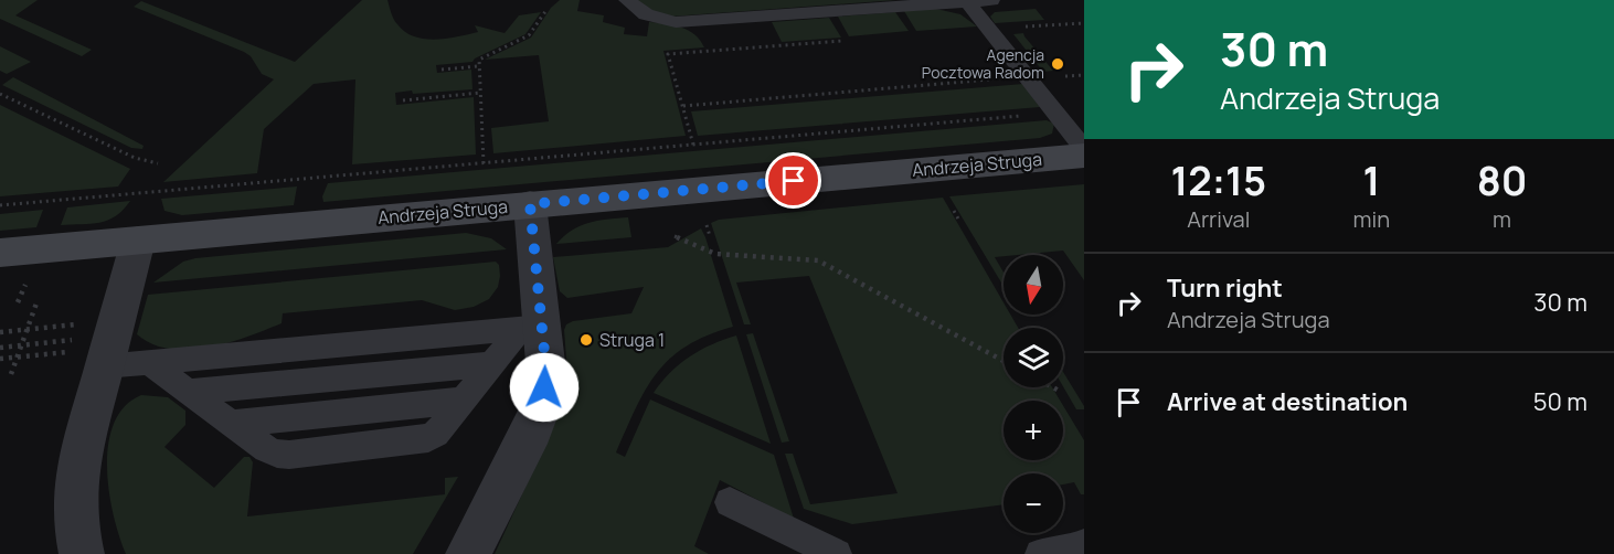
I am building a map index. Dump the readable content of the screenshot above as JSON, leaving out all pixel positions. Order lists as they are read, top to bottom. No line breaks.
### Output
{"streets":{"street":["Andrzeja Struga"]},"places":["Agencja Pocztowa Radom","Struga 1"],"north":"bottom","page":{"turn":["30 m","Andrzeja Struga"],"eta":["12:15","Arrival","1","min","80","m"],"list":[{"name":"Turn right","note":"Andrzeja Struga","value":"30 m"},{"name":"Arrive at destination","value":"50 m"}],"map_buttons":["+","−"]}}
